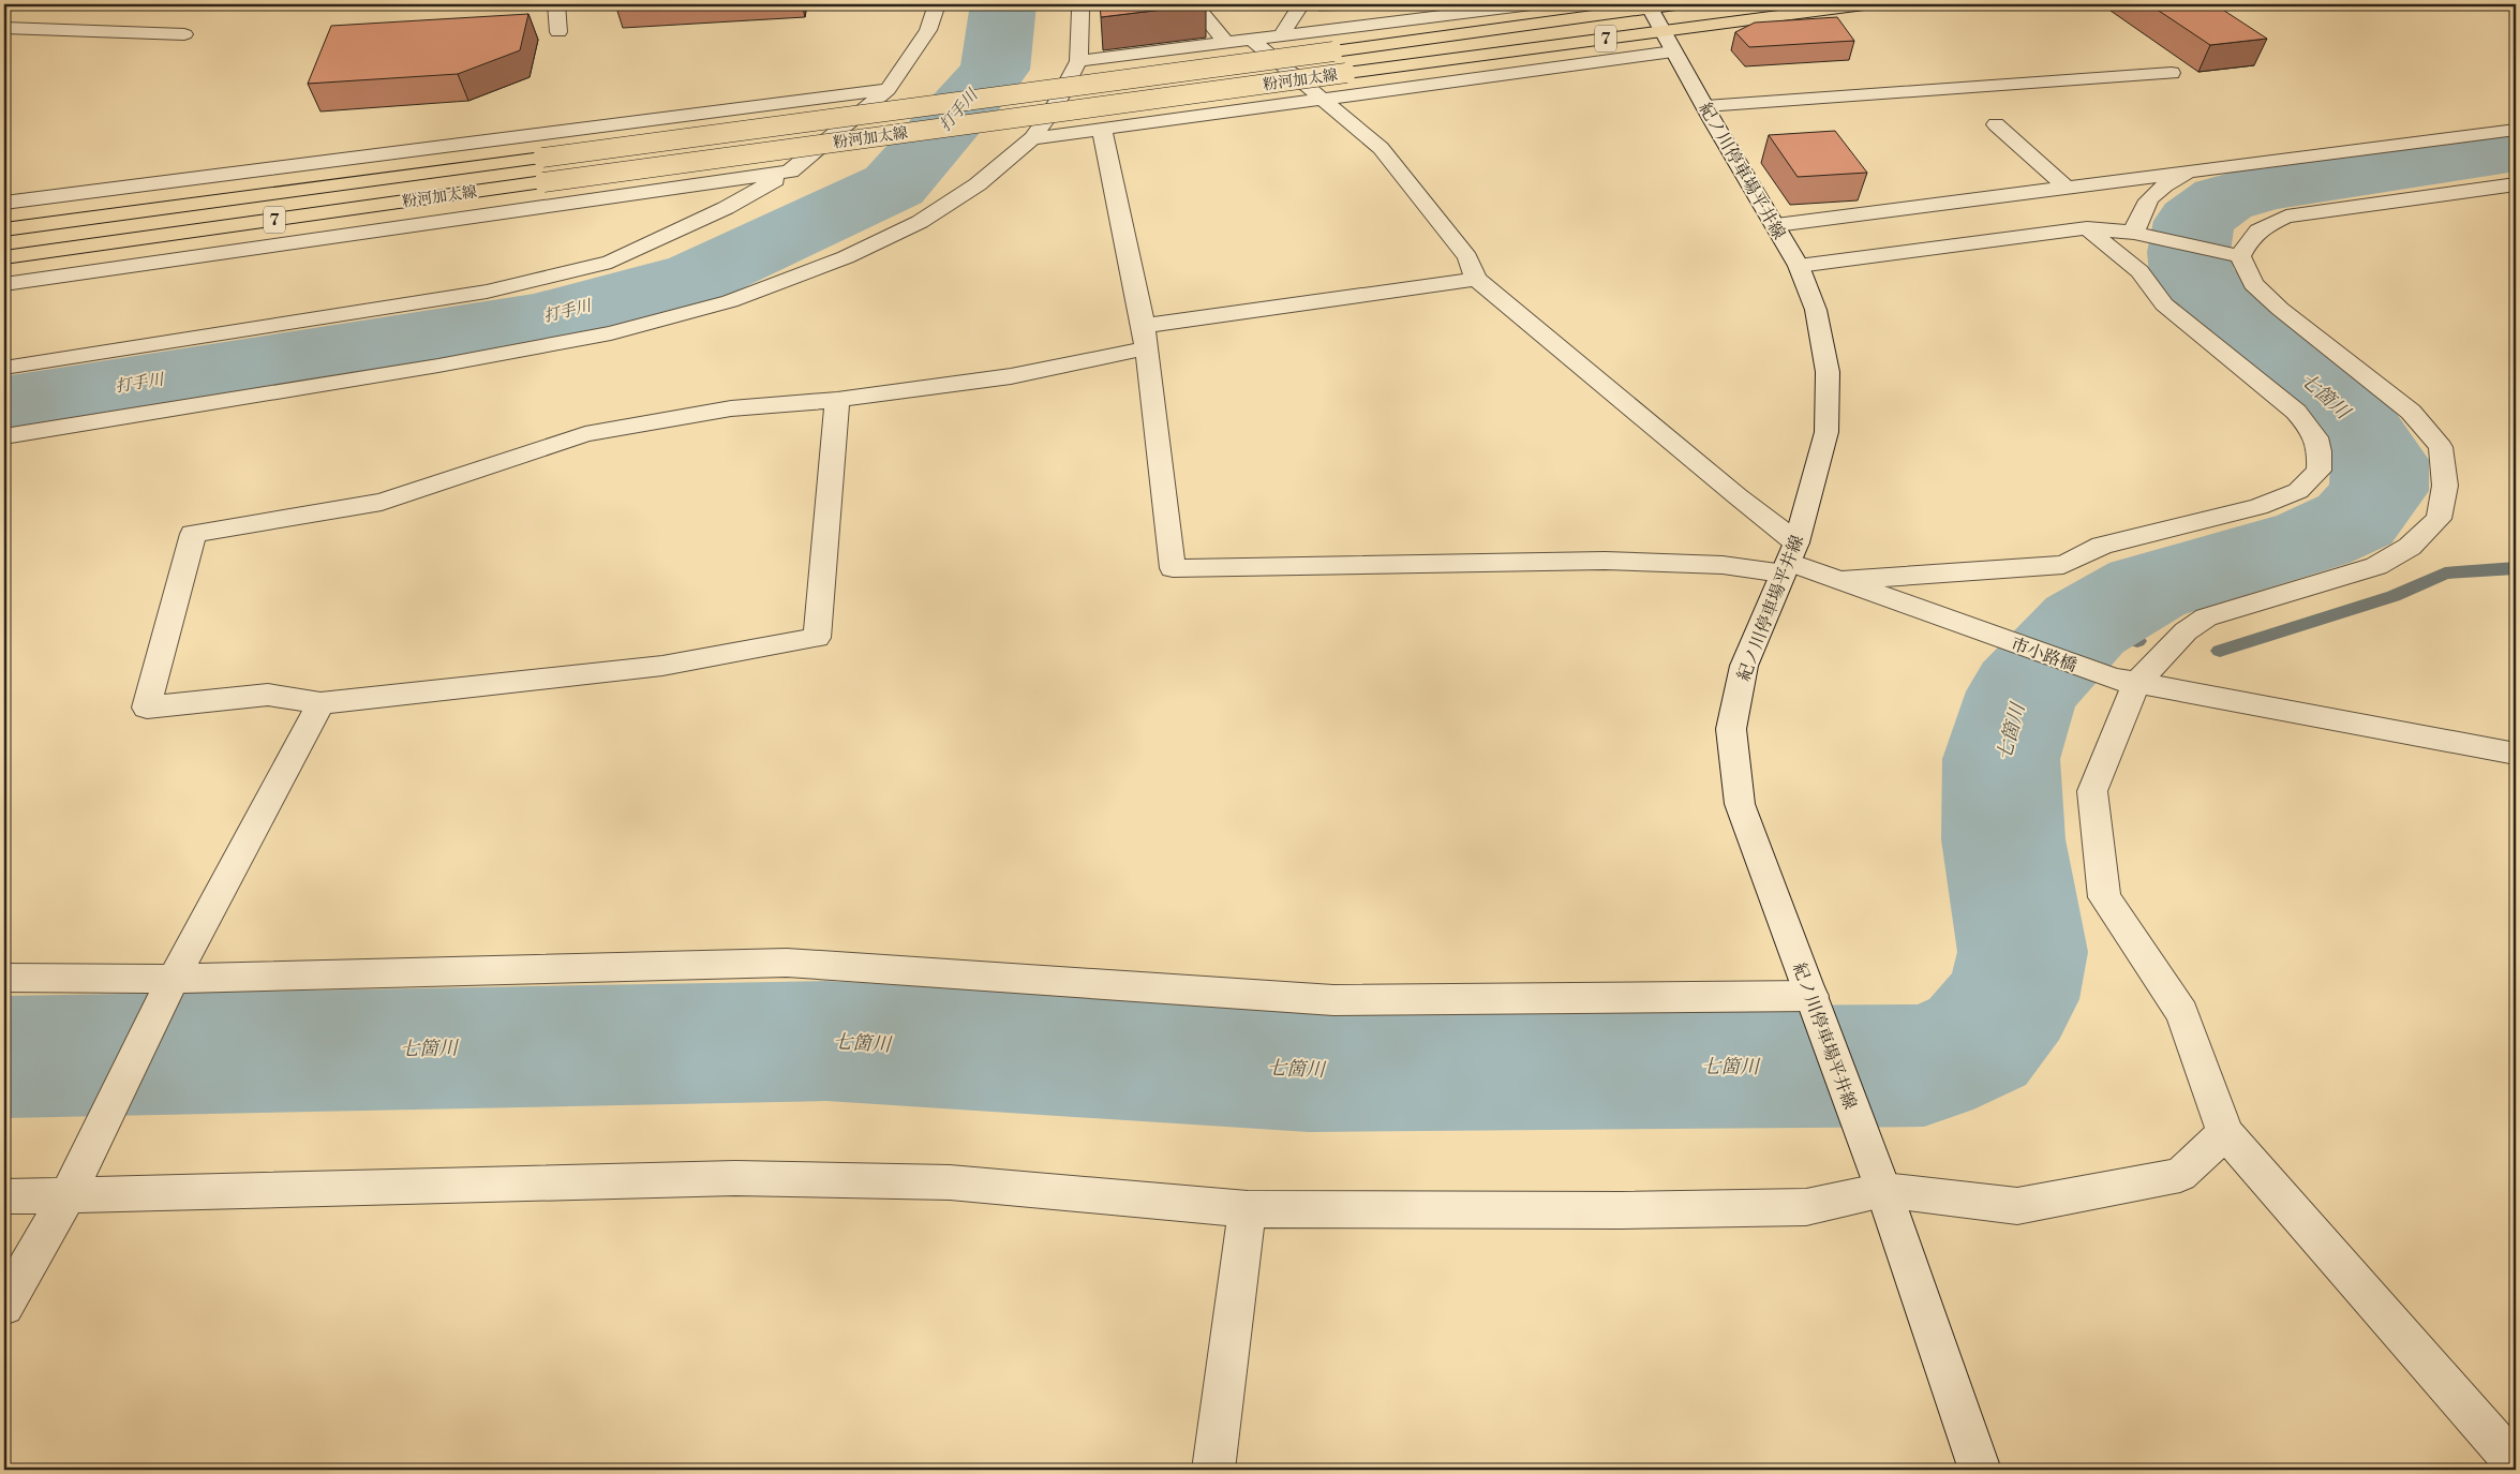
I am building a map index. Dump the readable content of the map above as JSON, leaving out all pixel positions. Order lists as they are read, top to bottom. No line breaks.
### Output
{"streets":{"main road":["7","粉河加太線"],"street":["紀ノ川停車場平井線","市小路橋"]},"crossings":[["粉河加太線","紀ノ川停車場平井線"],["紀ノ川停車場平井線","市小路橋"]],"water":["打手川","七箇川"]}
